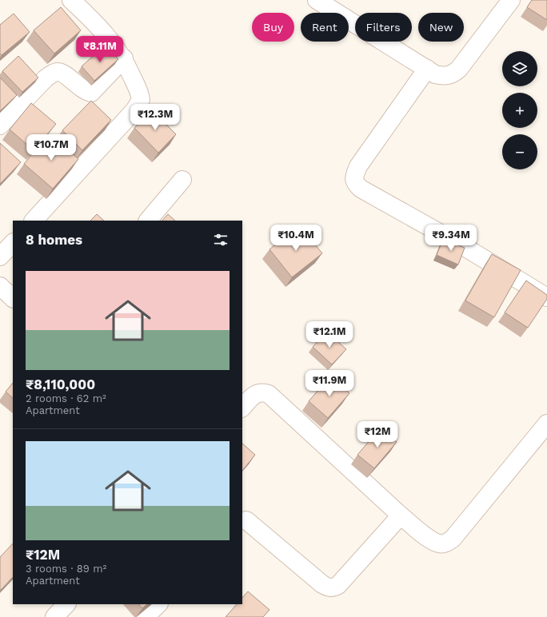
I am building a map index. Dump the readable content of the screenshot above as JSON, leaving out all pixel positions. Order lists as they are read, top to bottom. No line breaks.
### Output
{"page":{"chip":["Buy","Rent","Filters","New"],"price":["₹8.11M","₹12.3M","₹10.7M","₹10.4M","₹9.34M","₹12.1M","₹11.9M","₹12M"],"map_buttons":["+","−"],"heading":"8 homes","list":[{"name":"₹8,110,000","note":"2 rooms · 62 m² · Apartment"},{"name":"₹12M","note":"3 rooms · 89 m² · Apartment"}]}}
